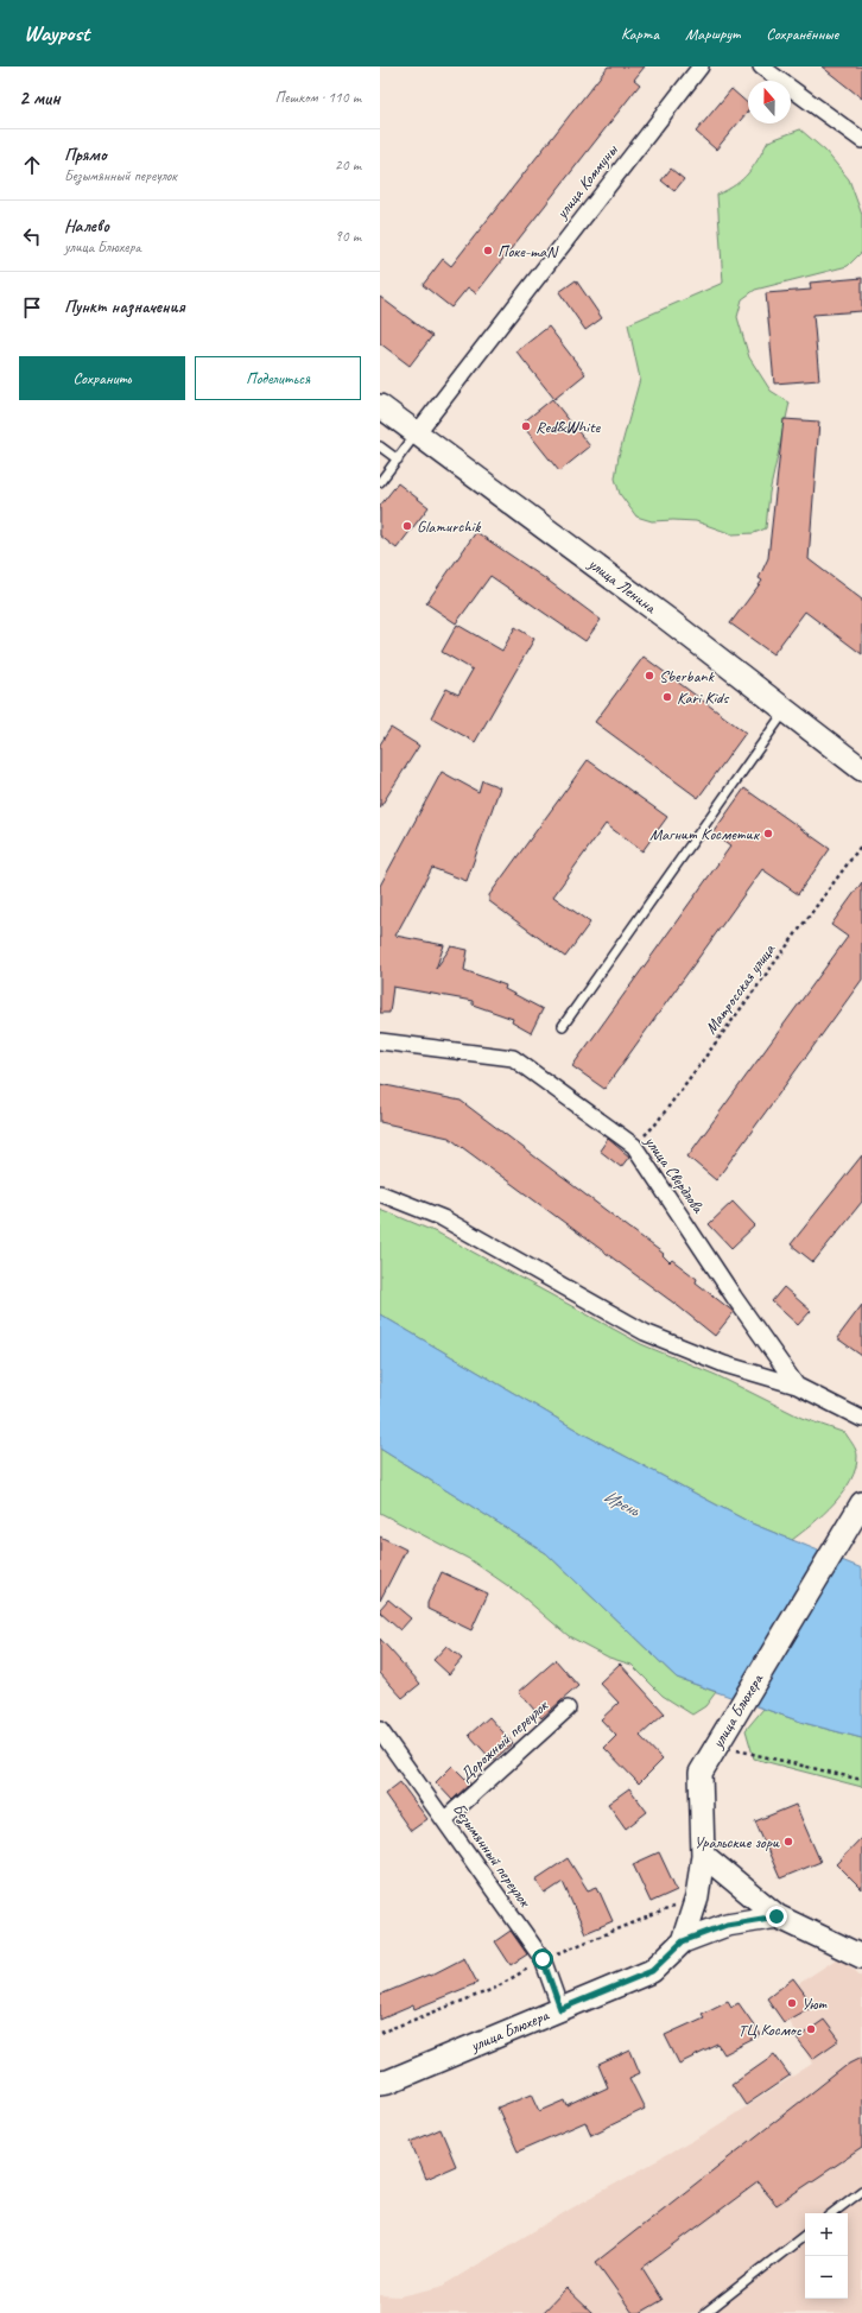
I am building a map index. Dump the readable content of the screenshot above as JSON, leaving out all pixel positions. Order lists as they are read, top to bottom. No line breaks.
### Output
{"streets":{"street":["улица Коммуны","улица Ленина","улица Свердлова","улица Блюхера","Дорожный переулок","Безымянный переулок"],"path":["Матросская улица"]},"crossings":[["улица Коммуны","улица Ленина"],["Матросская улица","улица Свердлова"],["улица Блюхера","Безымянный переулок"],["Дорожный переулок","Безымянный переулок"]],"water":["Ирень"],"places":["Поке-maN","Red&White","Glamurchik","Sberbank","Kari Kids","Магнит Косметик","Уральские зори","Уют","ТЦ Космос"],"north":"top","page":{"header":"Waypost","nav":["Карта","Маршрут","Сохранённые"],"heading":["2 мин","Пешком · 110 m"],"list":[["Прямо","Безымянный переулок","20 m"],["Налево","улица Блюхера","90 m"],"Пункт назначения"],"buttons":["Сохранить","Поделиться"],"map_buttons":["+","−"]}}
